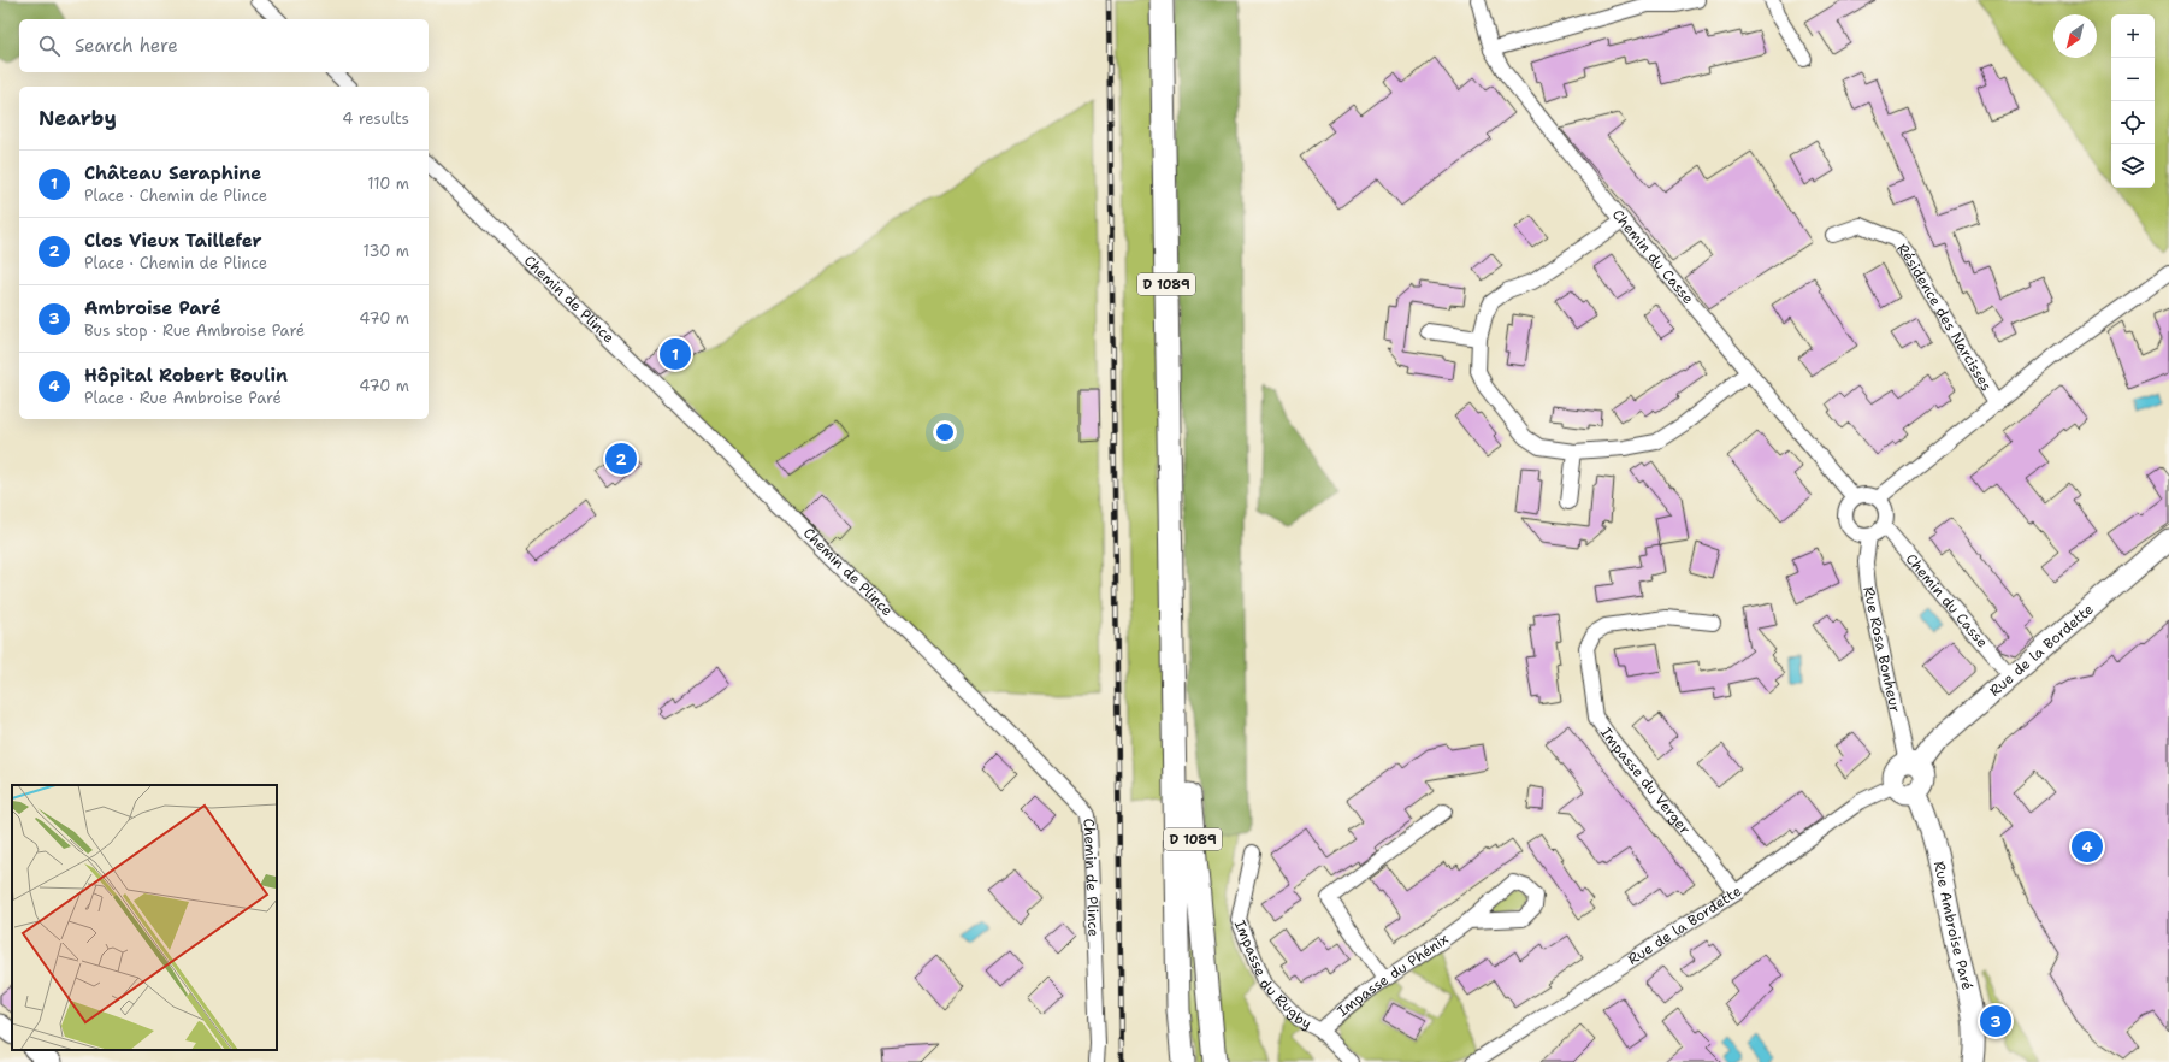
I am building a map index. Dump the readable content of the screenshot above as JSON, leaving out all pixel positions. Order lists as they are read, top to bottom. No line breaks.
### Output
{"streets":{"main road":["D 1089"],"street":["Chemin du Casse","Chemin de Plince","Résidence des Narcisses","Rue Rosa Bonheur","Rue de la Bordette","Impasse du Verger","Rue Ambroise Paré","Impasse du Rugby","Impasse du Phénix"]},"crossings":[["Chemin du Casse","Résidence des Narcisses"],["Chemin du Casse","Rue Rosa Bonheur"],["Chemin du Casse","Rue de la Bordette"],["Résidence des Narcisses","Rue Rosa Bonheur"],["Rue Rosa Bonheur","Rue de la Bordette"],["Rue Rosa Bonheur","Rue Ambroise Paré"],["Rue de la Bordette","Impasse du Verger"],["Rue de la Bordette","Rue Ambroise Paré"],["Impasse du Rugby","Impasse du Phénix"]],"north":"bottom left","page":{"map_buttons":["+","−"],"search":"Search here","heading":["Nearby","4 results"],"list":[{"mark":"1","name":"Château Seraphine","note":"Place · Chemin de Plince","value":"110 m"},{"mark":"2","name":"Clos Vieux Taillefer","note":"Place · Chemin de Plince","value":"130 m"},{"mark":"3","name":"Ambroise Paré","note":"Bus stop · Rue Ambroise Paré","value":"470 m"},{"mark":"4","name":"Hôpital Robert Boulin","note":"Place · Rue Ambroise Paré","value":"470 m"}],"pins":["1","2","4","3"]}}
